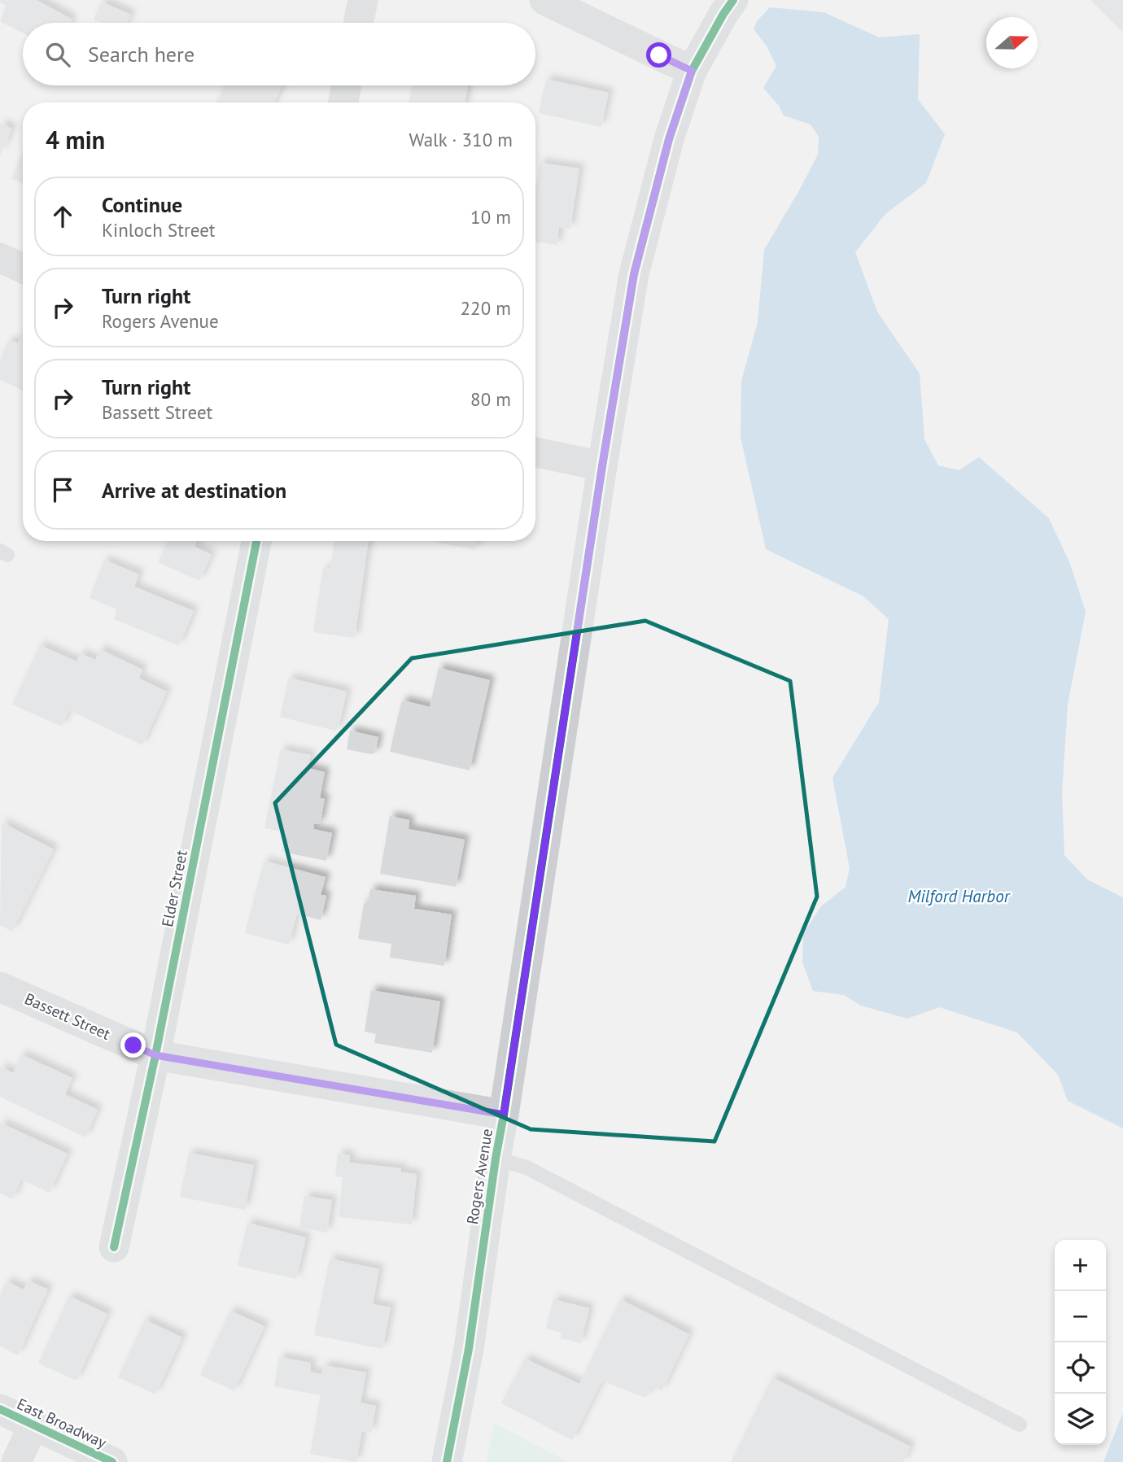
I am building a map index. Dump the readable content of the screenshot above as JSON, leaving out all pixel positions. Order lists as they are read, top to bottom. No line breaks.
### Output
{"streets":{"street":["Elder Street","Bassett Street","Rogers Avenue","East Broadway"]},"crossings":[["Elder Street","Bassett Street"],["Bassett Street","Rogers Avenue"]],"water":["Milford Harbor"],"north":"right","page":{"search":"Search here","heading":["4 min","Walk · 310 m"],"list":[["Continue","Kinloch Street","10 m"],["Turn right","Rogers Avenue","220 m"],["Turn right","Bassett Street","80 m"],"Arrive at destination"],"map_buttons":["+","−"]}}
